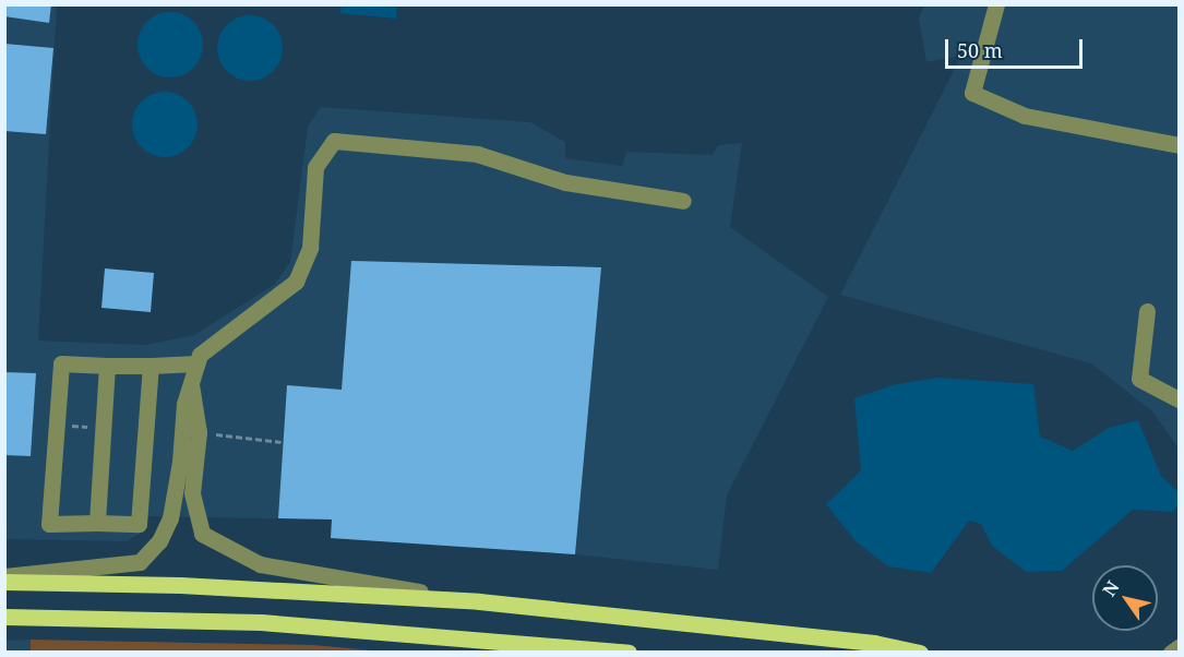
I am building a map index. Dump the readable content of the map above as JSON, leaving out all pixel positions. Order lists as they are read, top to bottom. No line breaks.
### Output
{"scale_bar":"50 m","north":"top left"}
